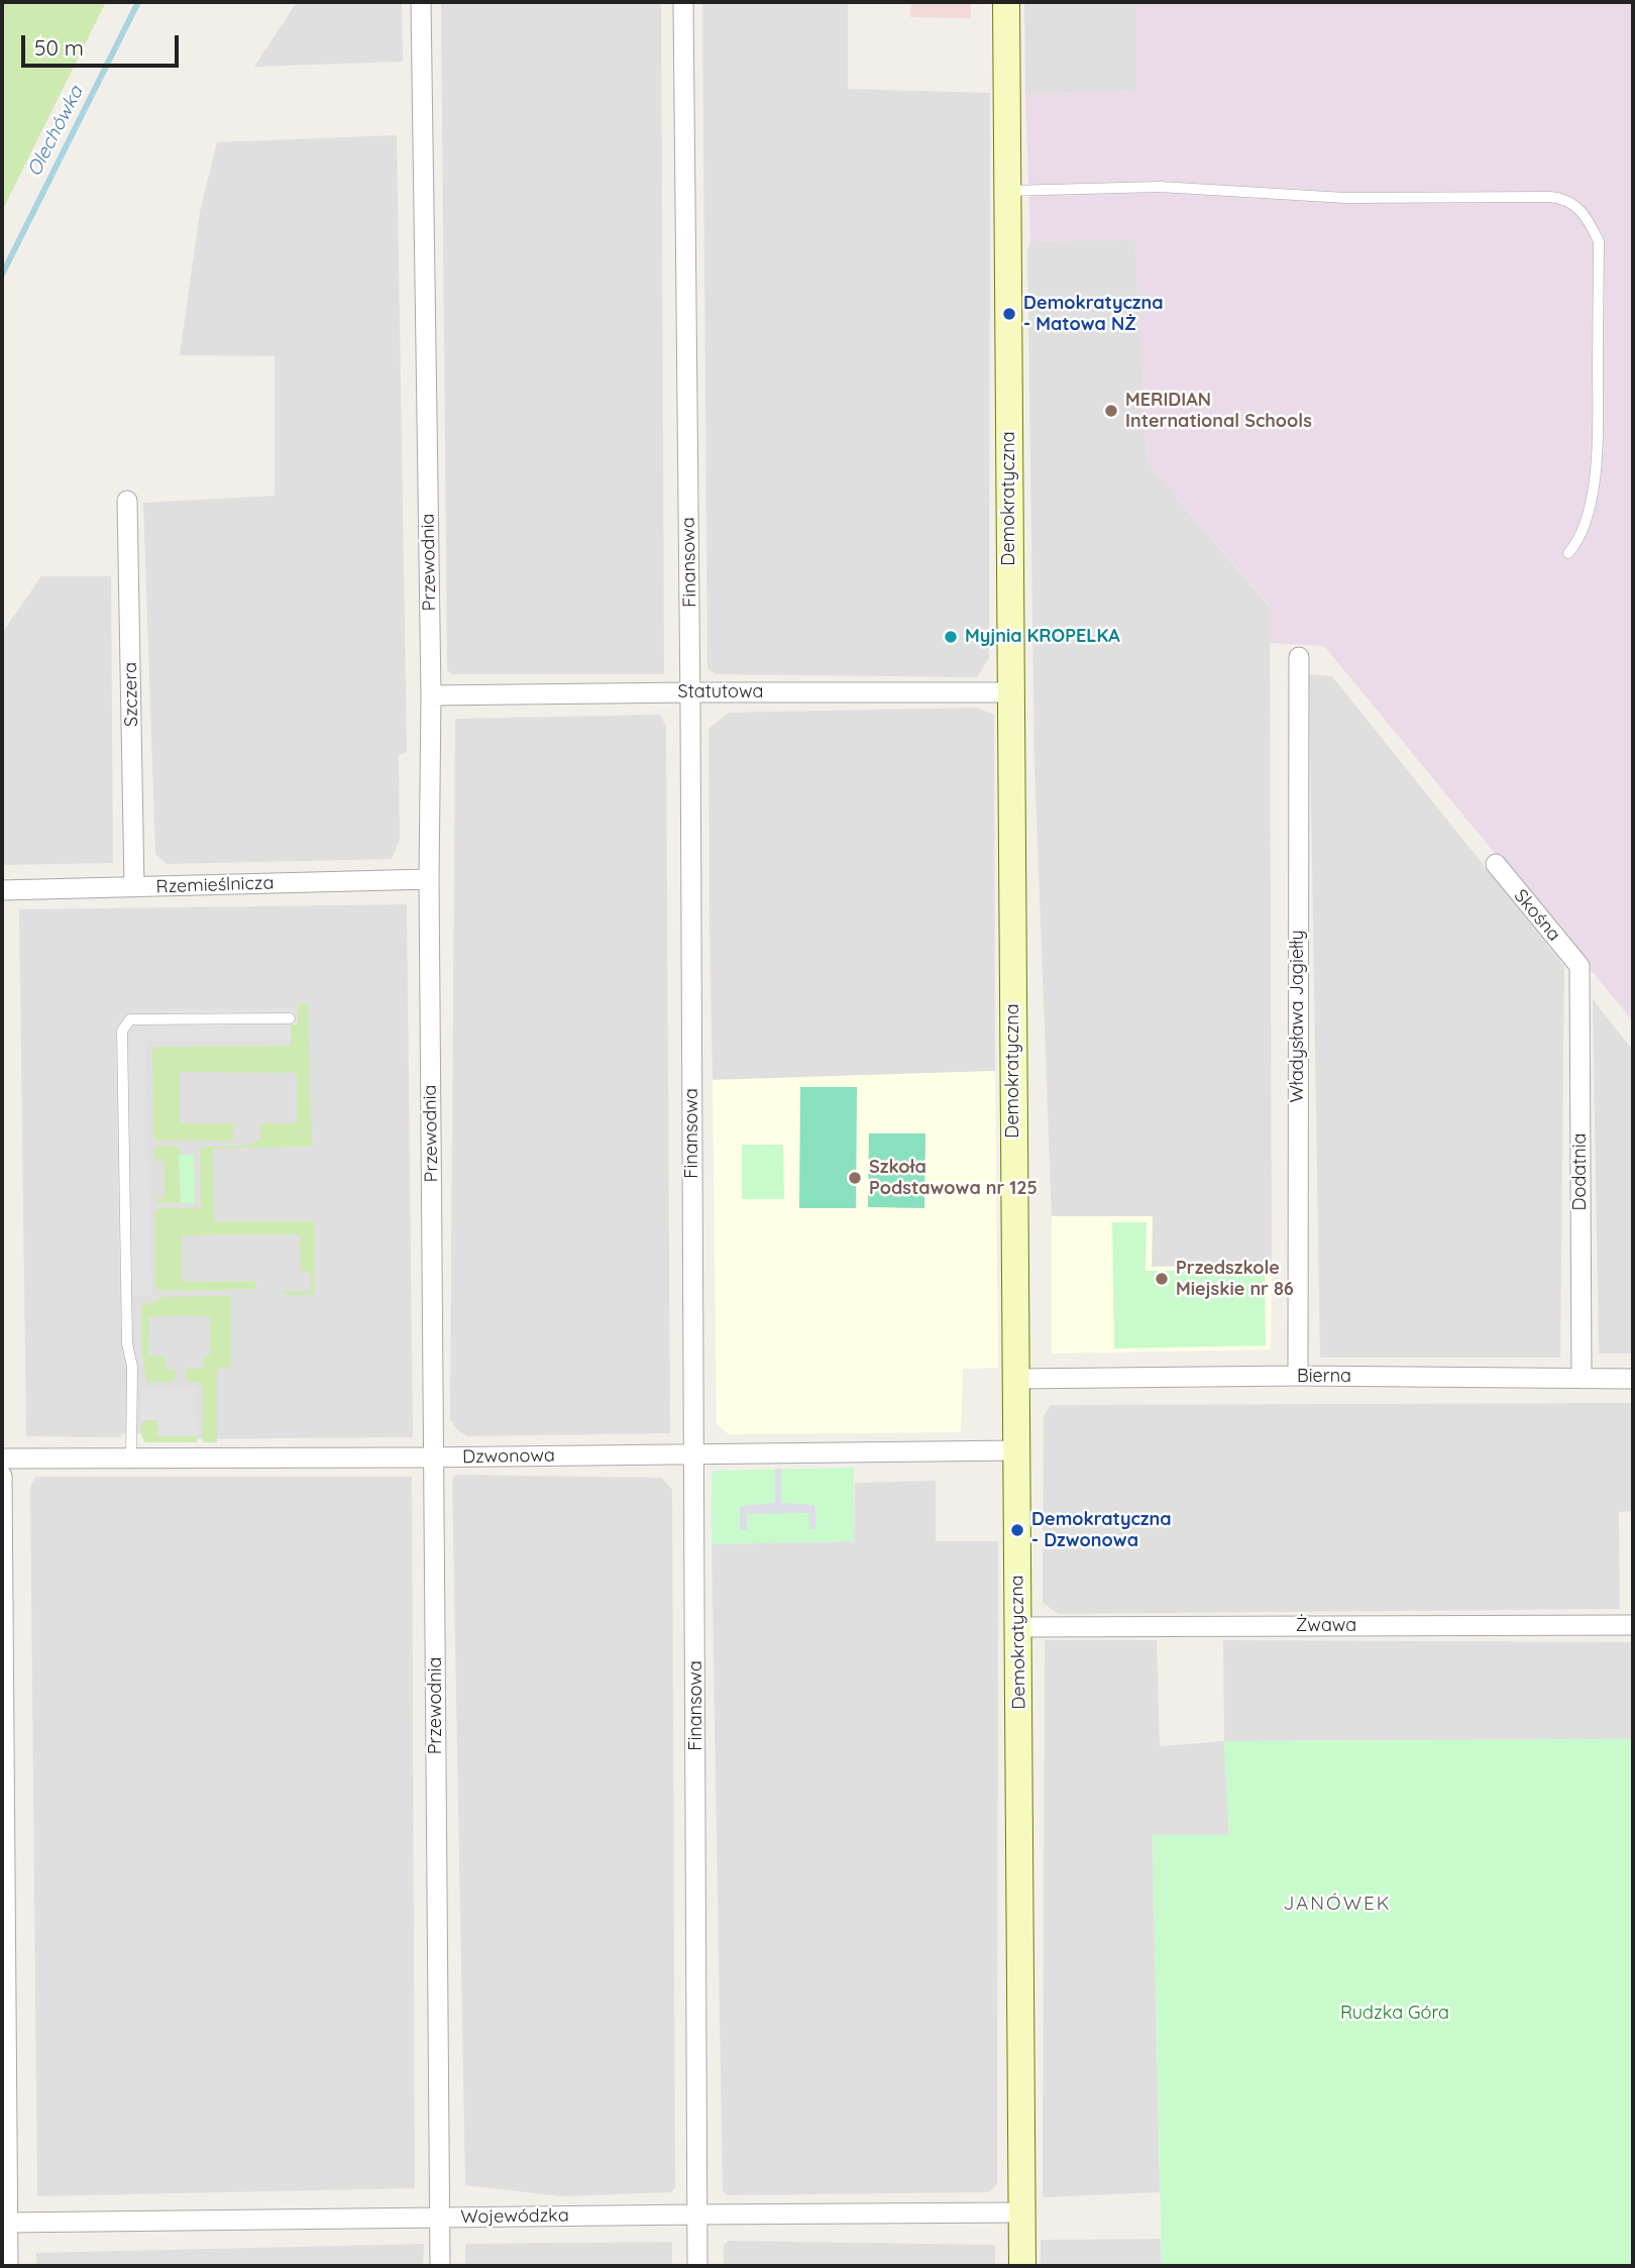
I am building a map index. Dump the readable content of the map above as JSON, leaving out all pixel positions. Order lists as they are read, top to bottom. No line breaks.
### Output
{"streets":{"street":["Demokratyczna","Przewodnia","Finansowa","Statutowa","Szczera","Rzemieślnicza","Skośna","Władysława Jagiełły","Dodatnia","Bierna","Dzwonowa","Żwawa","Wojewódzka"]},"crossings":[["Demokratyczna","Statutowa"],["Demokratyczna","Bierna"],["Demokratyczna","Dzwonowa"],["Demokratyczna","Żwawa"],["Demokratyczna","Wojewódzka"],["Przewodnia","Statutowa"],["Przewodnia","Rzemieślnicza"],["Przewodnia","Dzwonowa"],["Przewodnia","Wojewódzka"],["Finansowa","Statutowa"],["Finansowa","Dzwonowa"],["Finansowa","Wojewódzka"],["Szczera","Rzemieślnicza"],["Skośna","Dodatnia"],["Władysława Jagiełły","Bierna"],["Dodatnia","Bierna"]],"districts":["JANÓWEK"],"water":["Olechówka"],"parks":["Rudzka Góra"],"places":["Demokratyczna - Matowa NŻ","MERIDIAN International Schools","Myjnia KROPELKA","Szkoła Podstawowa nr 125","Przedszkole Miejskie nr 86","Demokratyczna - Dzwonowa"],"scale_bar":"50 m"}
